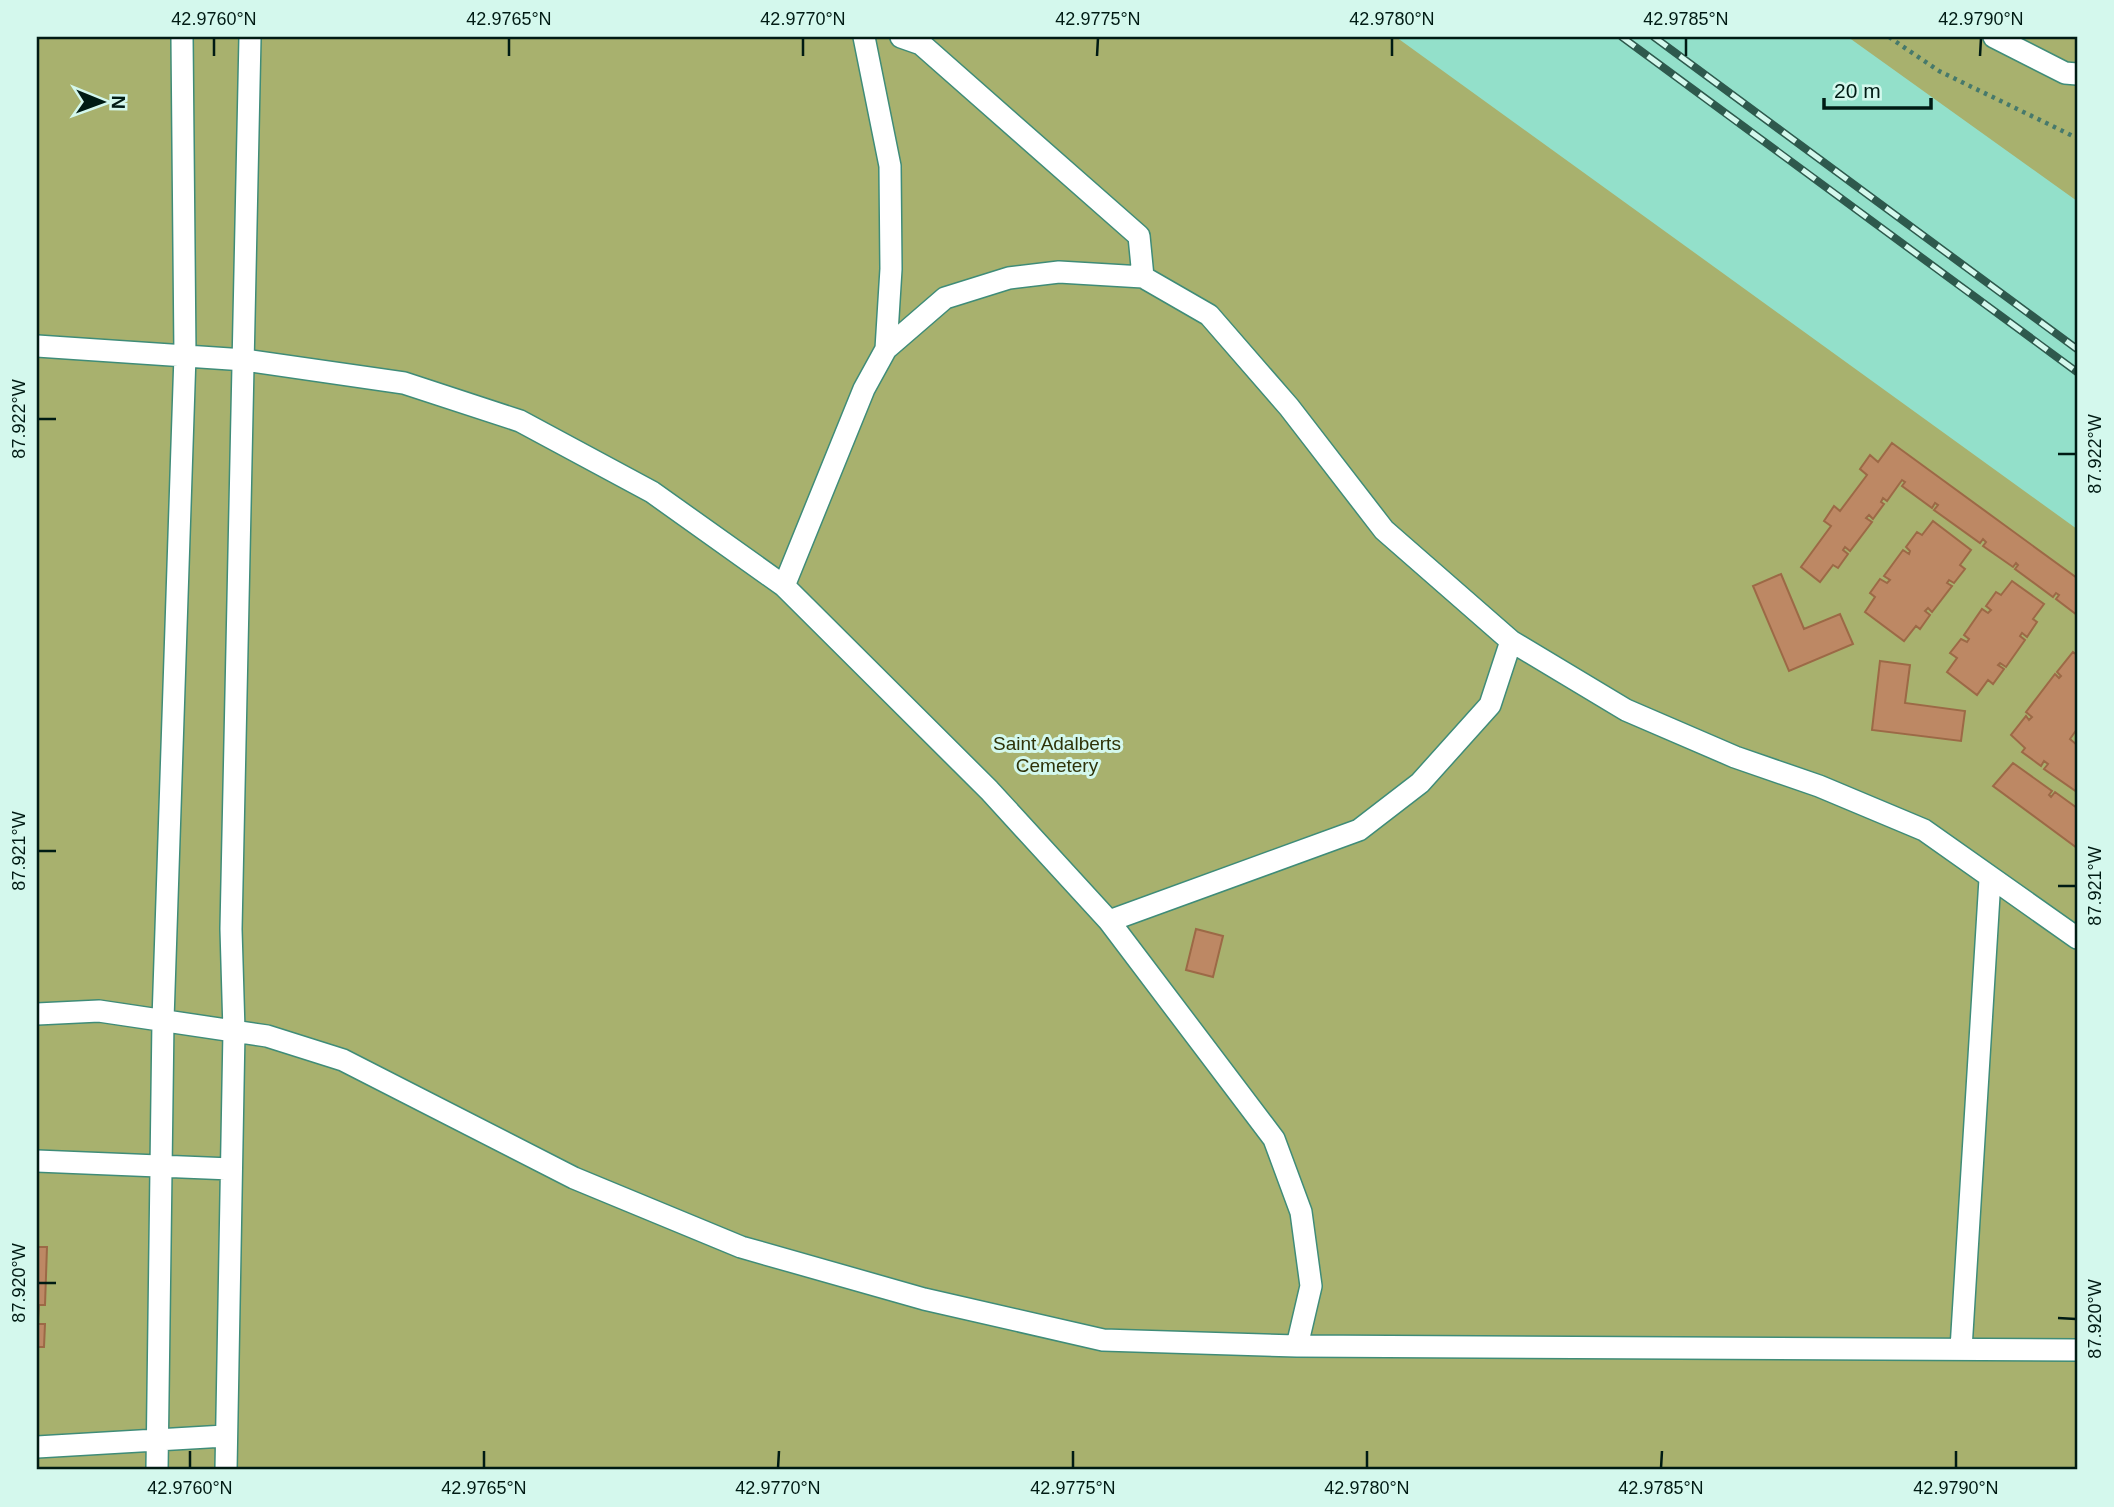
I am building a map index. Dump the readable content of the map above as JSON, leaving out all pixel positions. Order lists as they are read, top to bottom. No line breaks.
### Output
{"parks":["Saint Adalberts Cemetery"],"scale_bar":"20 m","north":"right","coordinates":["42.9760°N","42.9765°N","42.9770°N","42.9775°N","42.9780°N","42.9785°N","42.9790°N","87.922°W","87.921°W","87.920°W"]}
